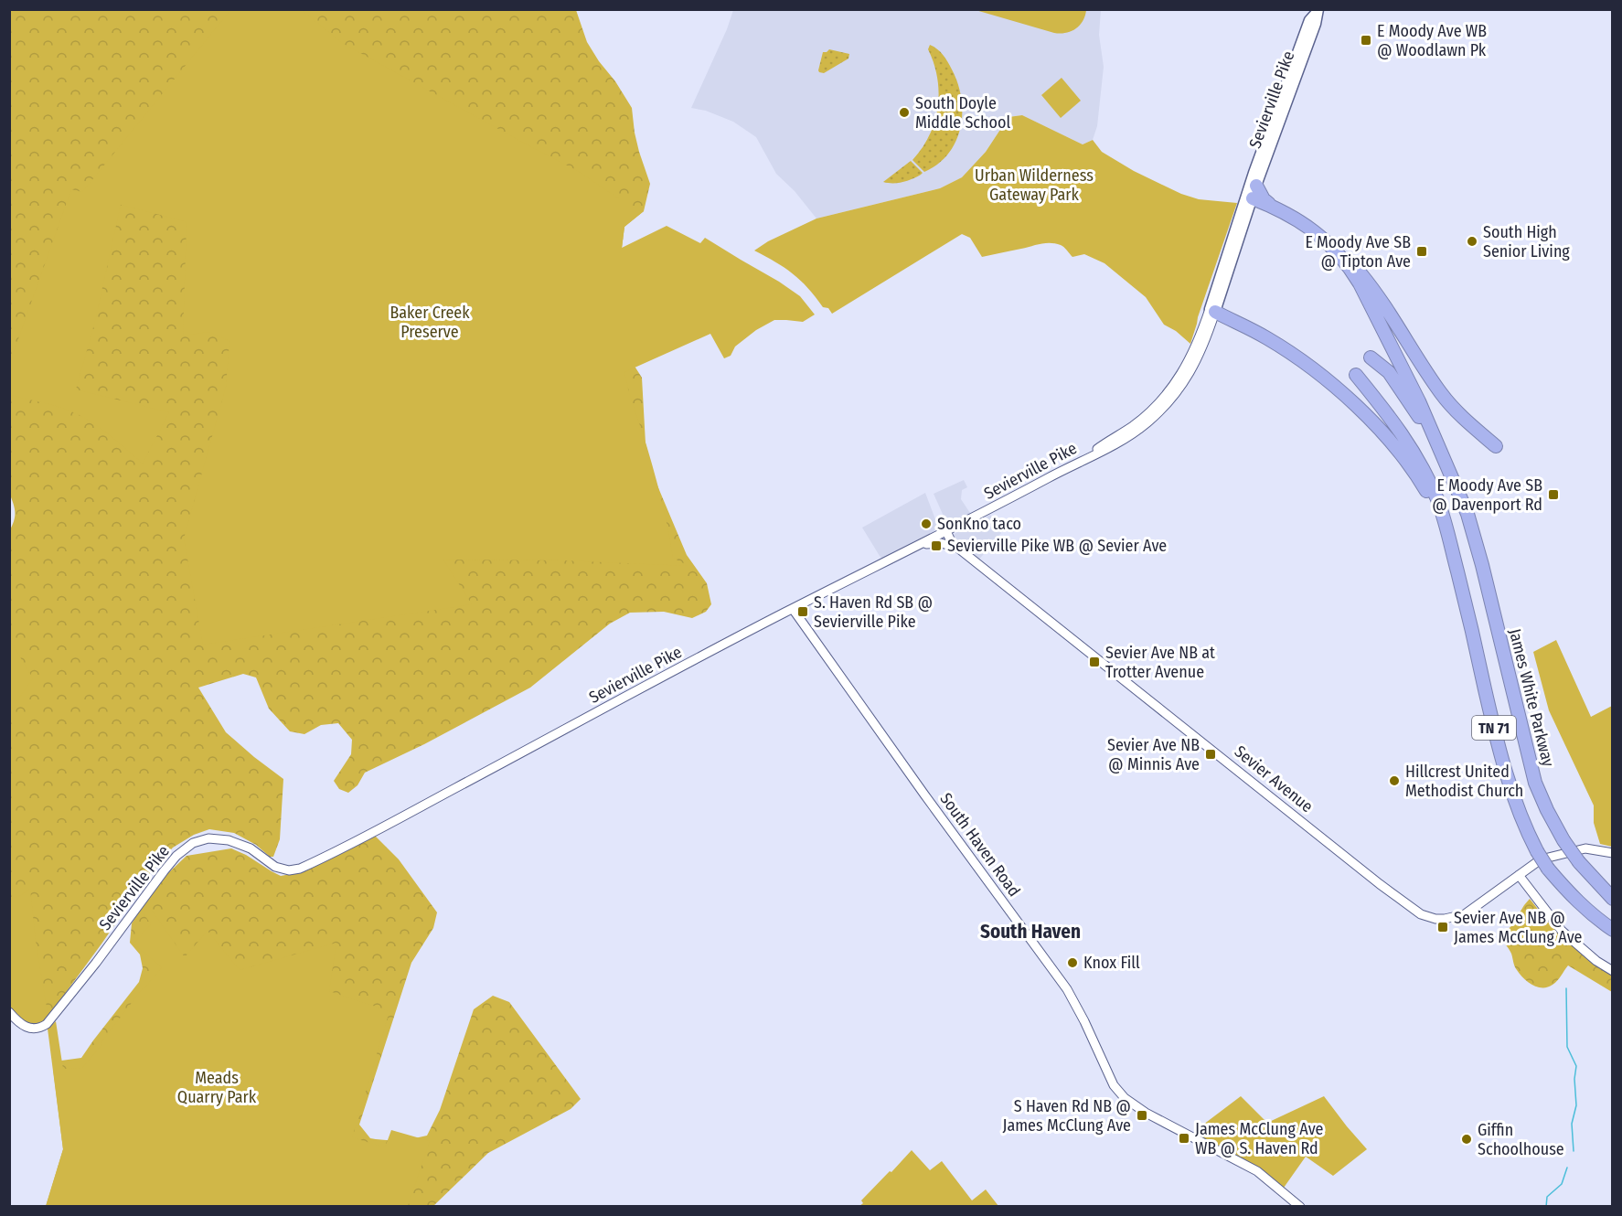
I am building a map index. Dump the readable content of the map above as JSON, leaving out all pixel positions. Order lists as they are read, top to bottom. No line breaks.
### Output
{"streets":{"highway":["James White Parkway","TN 71"],"main road":["Sevierville Pike"],"street":["Sevier Avenue","South Haven Road"]},"crossings":[["Sevierville Pike","Sevier Avenue"],["Sevierville Pike","South Haven Road"]],"districts":["South Haven"],"parks":["Urban Wilderness Gateway Park","Baker Creek Preserve","Meads Quarry Park"],"places":{"transit":["E Moody Ave WB @ Woodlawn Pk","E Moody Ave SB @ Tipton Ave","E Moody Ave SB @ Davenport Rd","Sevierville Pike WB @ Sevier Ave","S. Haven Rd SB @ Sevierville Pike","Sevier Ave NB at Trotter Avenue","Sevier Ave NB @ Minnis Ave","Sevier Ave NB @ James McClung Ave","S Haven Rd NB @ James McClung Ave","James McClung Ave WB @ S. Haven Rd"],"other":["South Doyle Middle School","South High Senior Living","SonKno taco","Hillcrest United Methodist Church","Knox Fill","Giffin Schoolhouse"]}}
